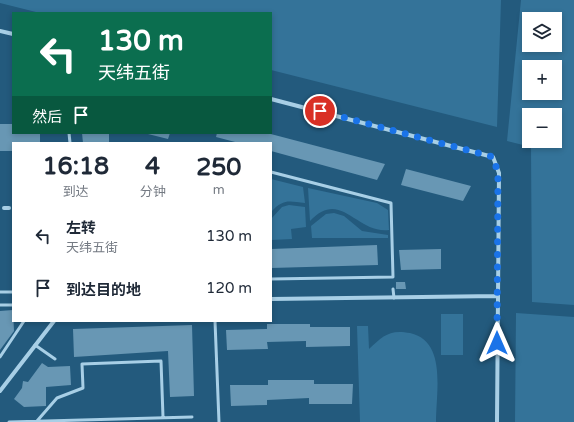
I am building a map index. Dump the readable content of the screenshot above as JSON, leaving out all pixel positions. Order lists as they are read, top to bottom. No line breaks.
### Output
{"page":{"map_buttons":["+","−"],"turn":["130 m","天纬五街"],"then":"然后","eta":["16:18","到达","4","分钟","250","m"],"list":[{"name":"左转","note":"天纬五街","value":"130 m"},{"name":"到达目的地","value":"120 m"}]}}
